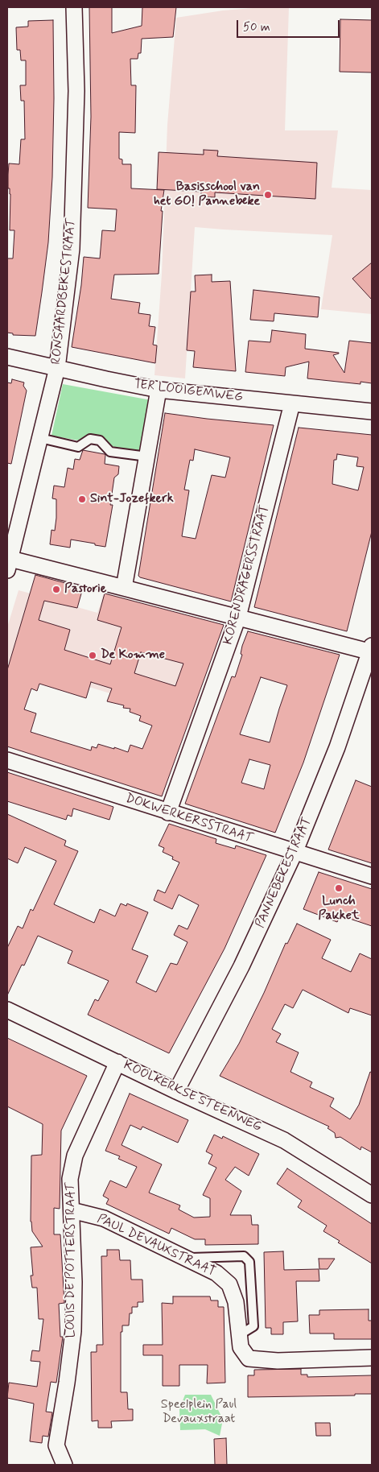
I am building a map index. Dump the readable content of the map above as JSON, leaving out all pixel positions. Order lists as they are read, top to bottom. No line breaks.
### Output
{"streets":{"street":["RONSAARDBEKESTRAAT","TER LOOIGEMWEG","KORENDRAGERSSTRAAT","DOKWERKERSSTRAAT","PANNEBEKESTRAAT","KOOLKERKSE STEENWEG","PAUL DEVAUXSTRAAT","LOUIS DE POTTERSTRAAT"]},"crossings":[["RONSAARDBEKESTRAAT","TER LOOIGEMWEG"],["TER LOOIGEMWEG","KORENDRAGERSSTRAAT"],["KORENDRAGERSSTRAAT","DOKWERKERSSTRAAT"],["DOKWERKERSSTRAAT","PANNEBEKESTRAAT"],["PANNEBEKESTRAAT","KOOLKERKSE STEENWEG"],["KOOLKERKSE STEENWEG","LOUIS DE POTTERSTRAAT"],["PAUL DEVAUXSTRAAT","LOUIS DE POTTERSTRAAT"]],"parks":["Speelplein Paul Devauxstraat"],"places":["Basisschool van het GO! Pannebeke","Sint-Jozefkerk","Pastorie","De Komme","Lunch Pakket"],"scale_bar":"50 m"}
